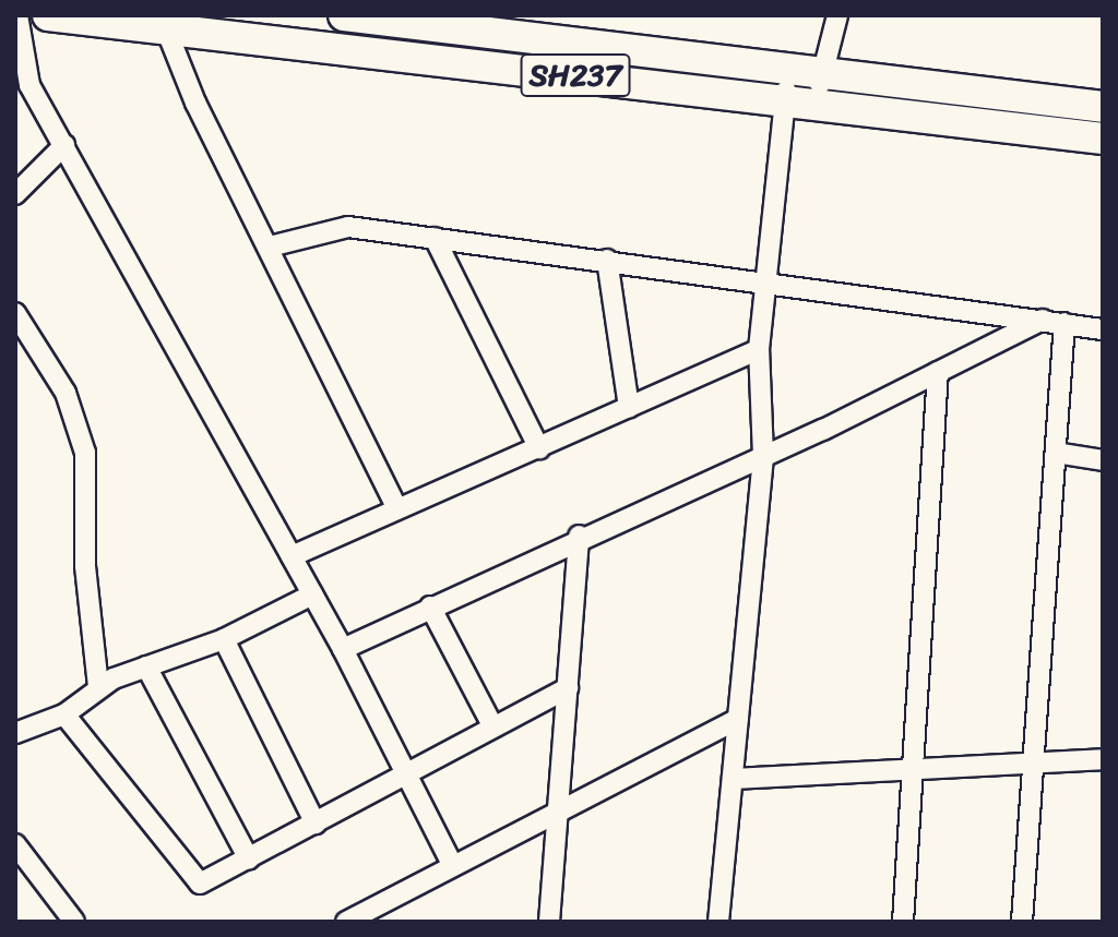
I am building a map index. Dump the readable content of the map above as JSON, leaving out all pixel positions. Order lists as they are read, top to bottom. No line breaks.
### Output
{"streets":{"main road":["SH237"]}}
